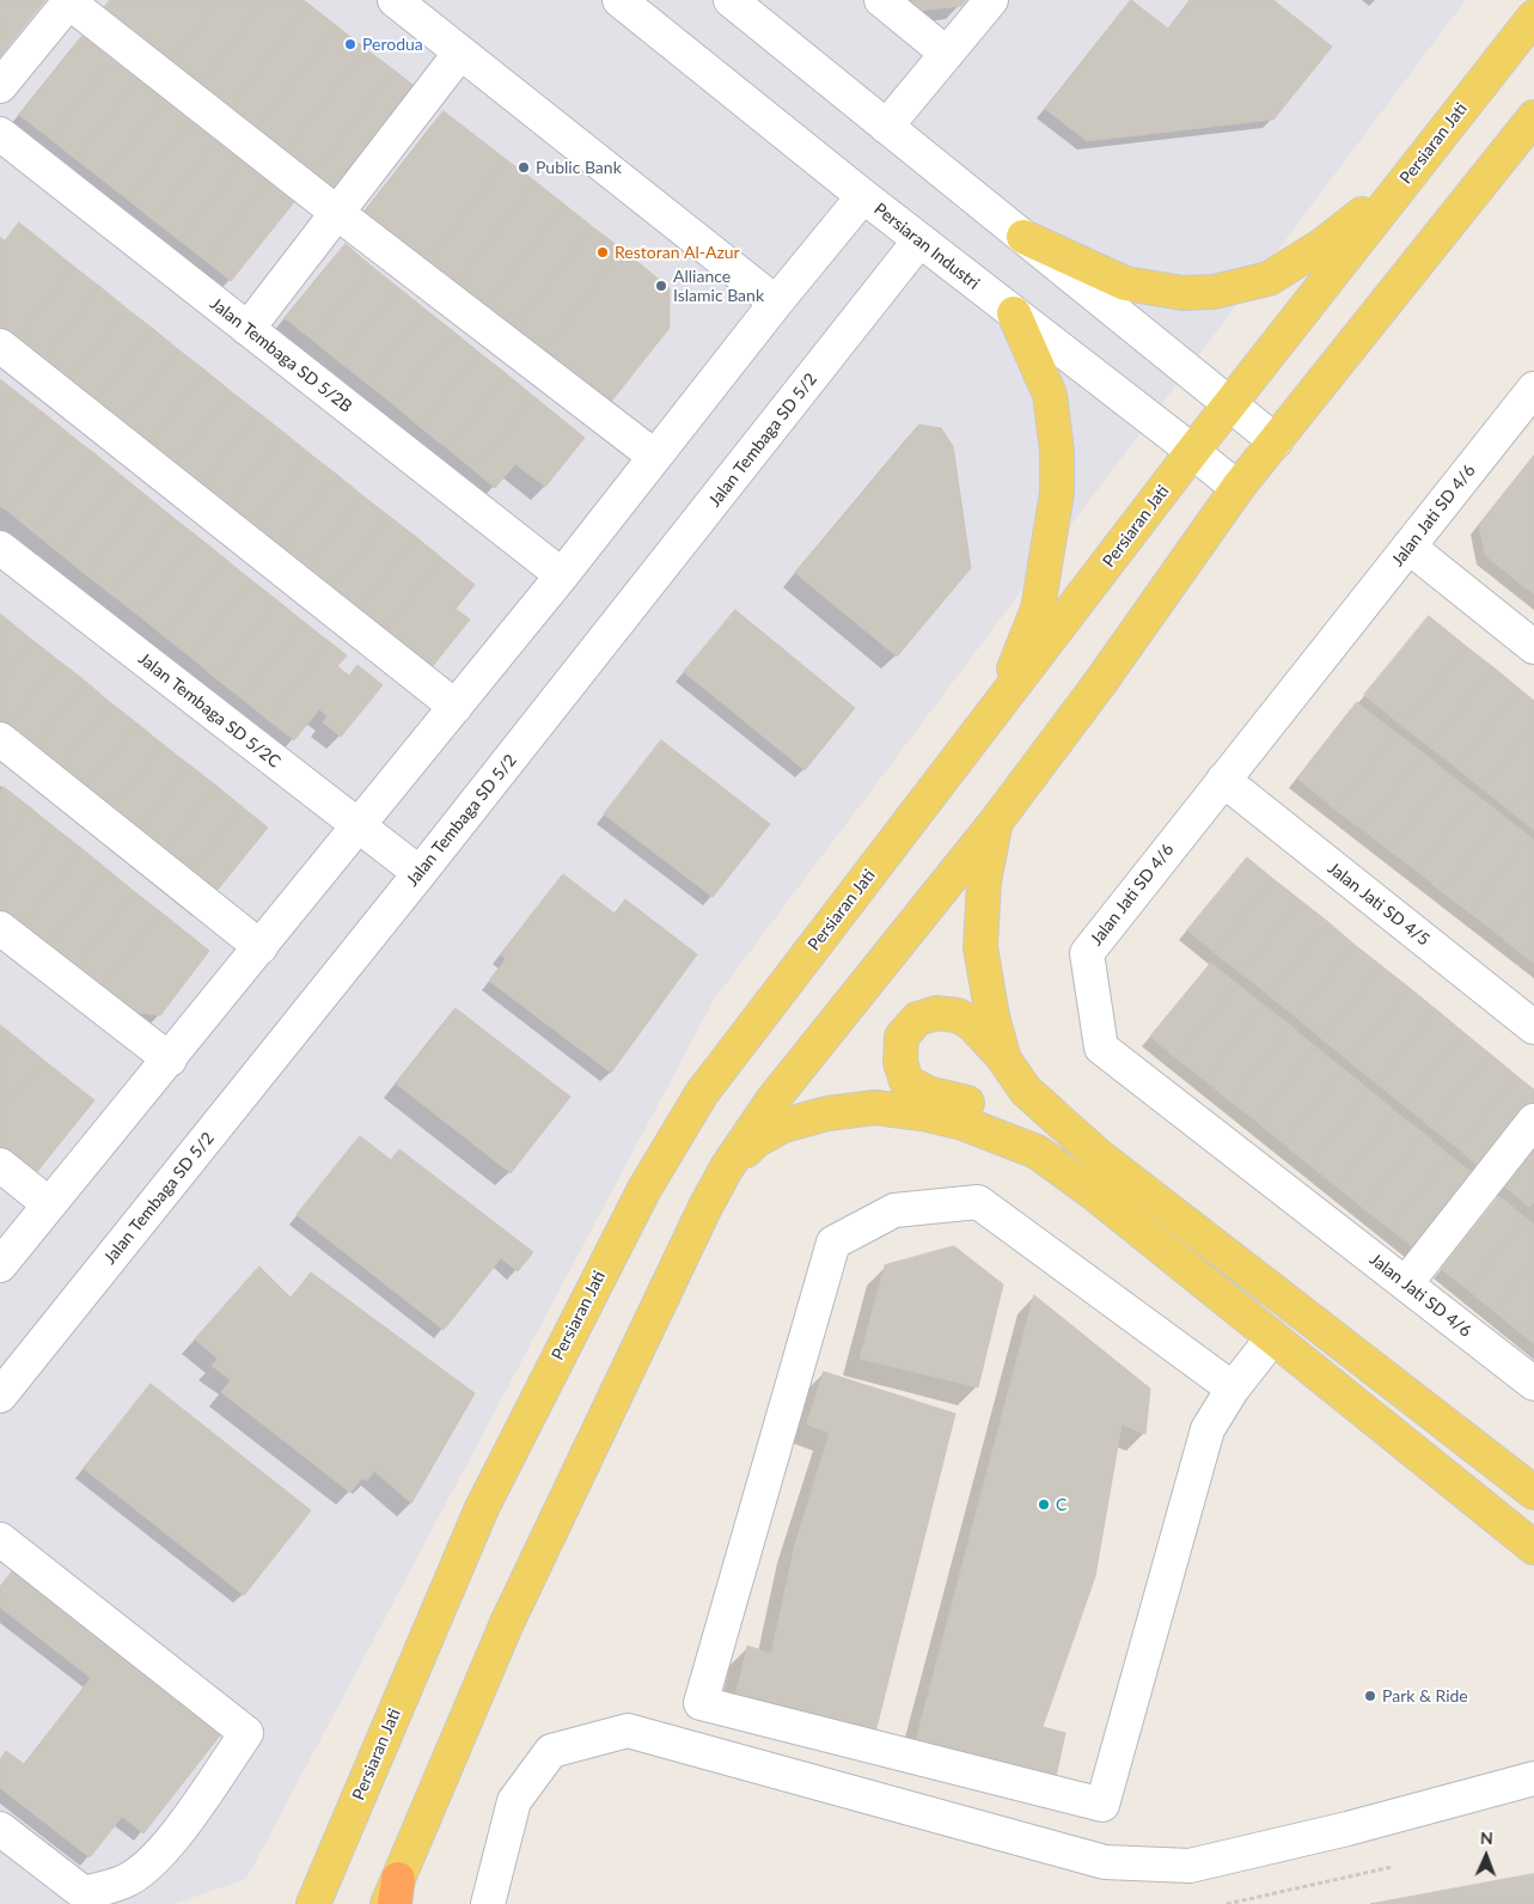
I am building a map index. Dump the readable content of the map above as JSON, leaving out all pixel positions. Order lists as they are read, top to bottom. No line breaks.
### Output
{"streets":{"main road":["Persiaran Jati"],"street":["Persiaran Industri","Jalan Tembaga SD 5/2B","Jalan Tembaga SD 5/2","Jalan Jati SD 4/6","Jalan Tembaga SD 5/2C","Jalan Jati SD 4/5"]},"crossings":[["Persiaran Jati","Persiaran Industri"],["Persiaran Industri","Jalan Tembaga SD 5/2"],["Jalan Tembaga SD 5/2","Jalan Tembaga SD 5/2C"],["Jalan Jati SD 4/6","Jalan Jati SD 4/5"]],"places":["Perodua","Public Bank","Restoran Al-Azur","Alliance Islamic Bank","C","Park & Ride"],"north":"top"}
